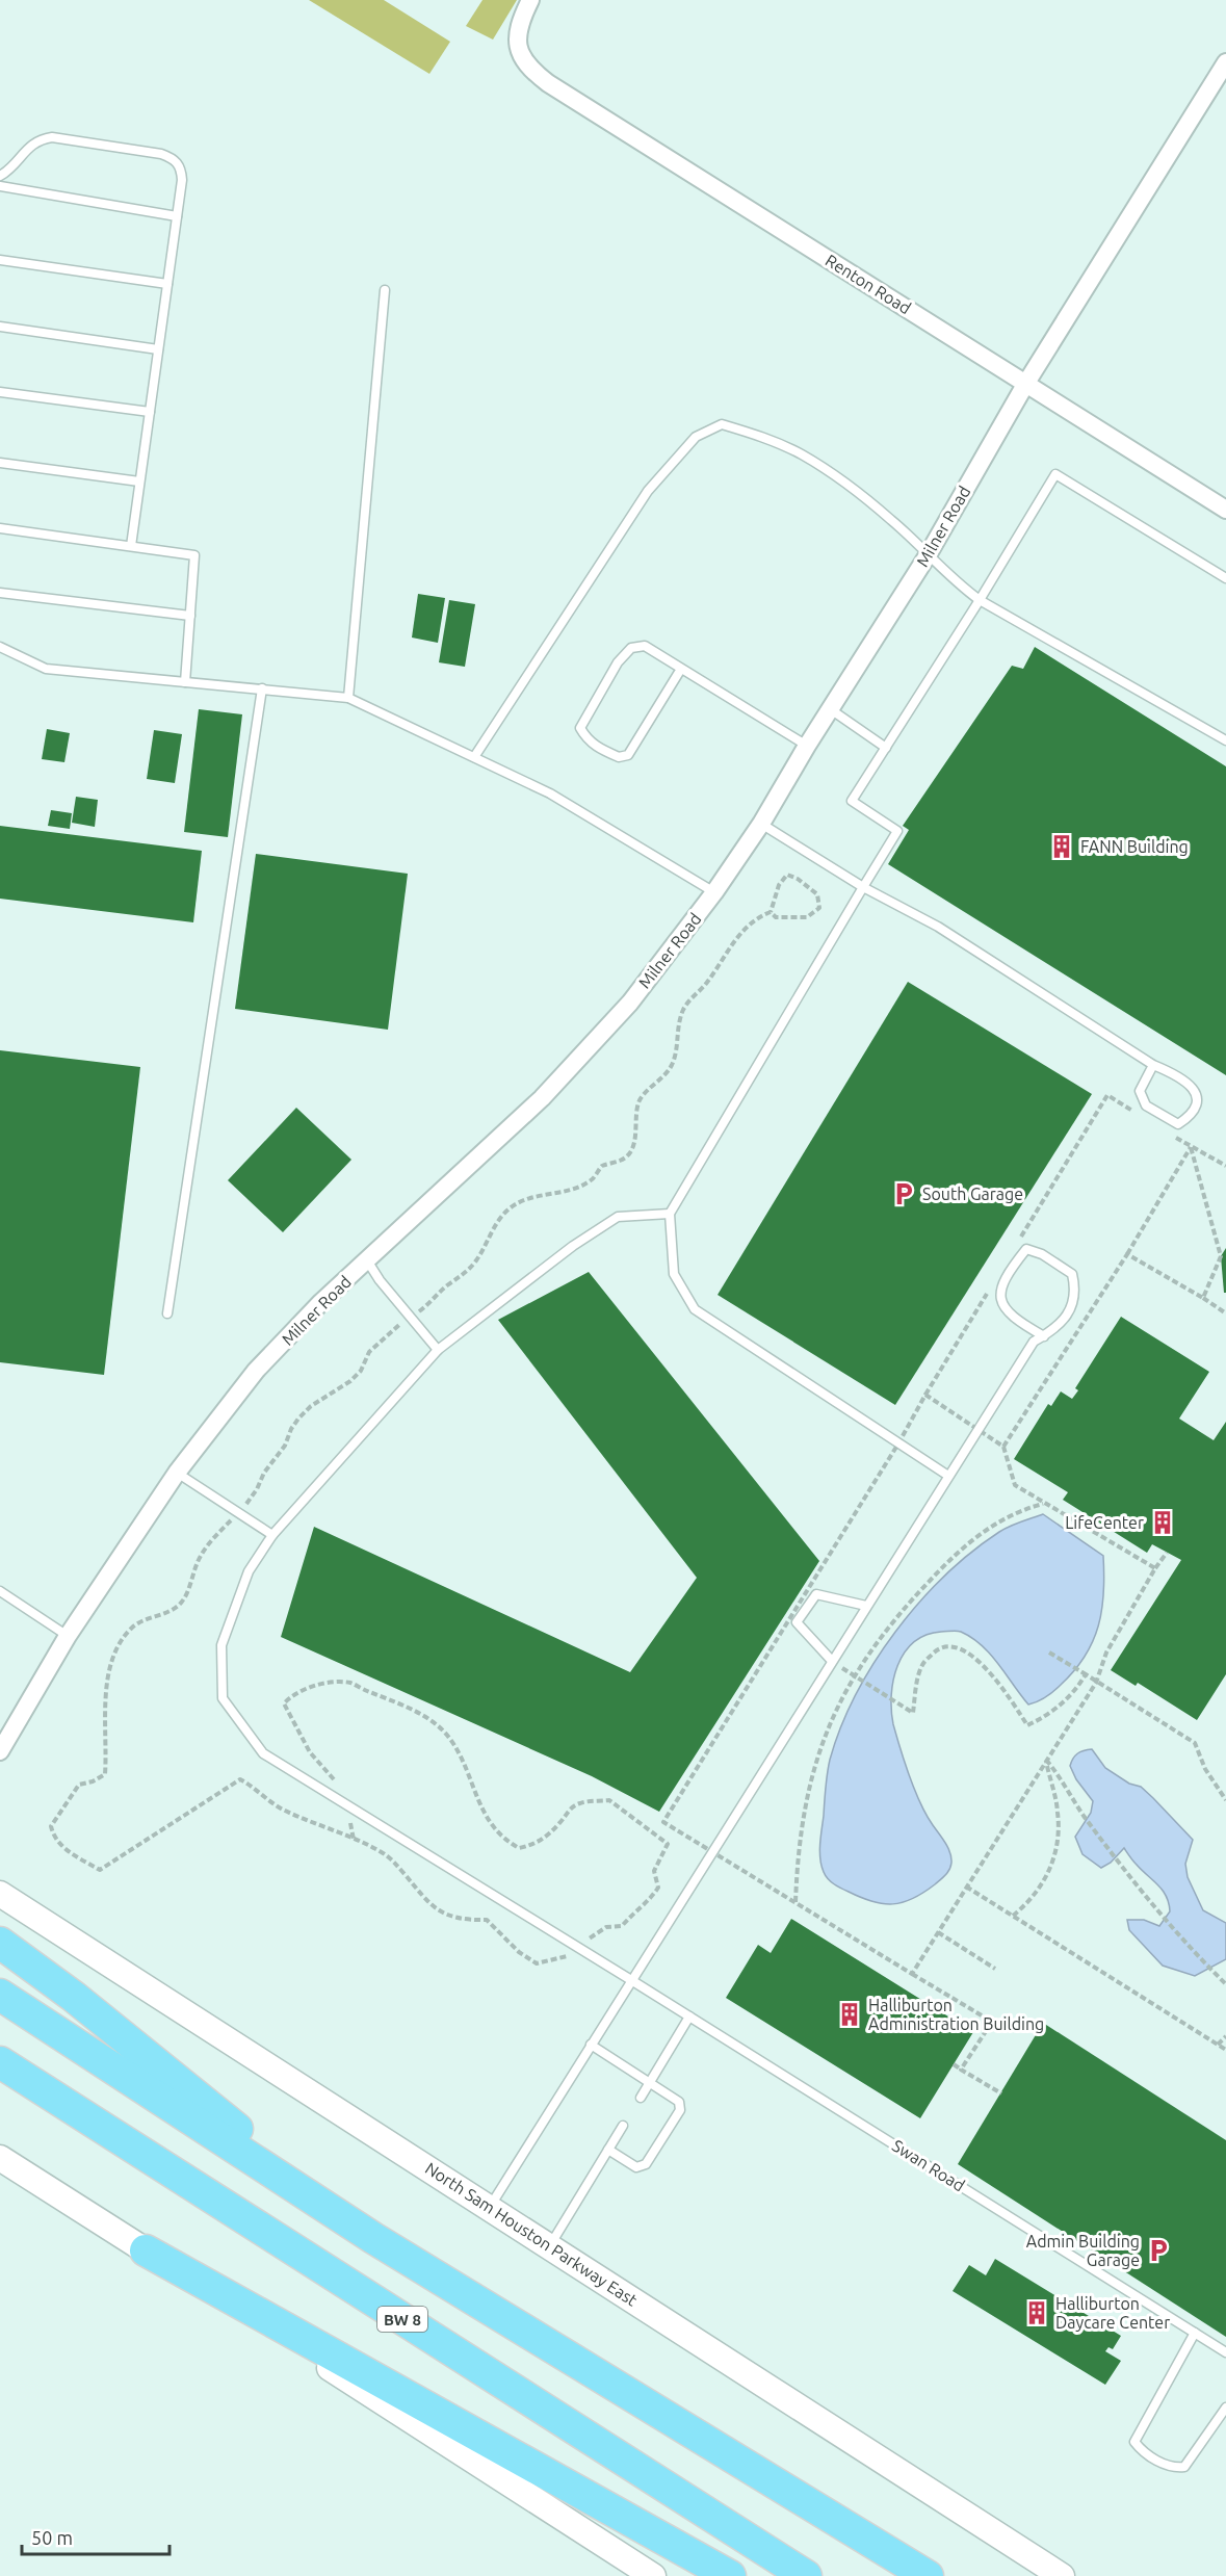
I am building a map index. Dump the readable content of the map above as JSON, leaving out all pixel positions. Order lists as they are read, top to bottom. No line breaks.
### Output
{"streets":{"highway":["BW 8"],"main road":["North Sam Houston Parkway East"],"street":["Renton Road","Milner Road"],"lane":["Swan Road"]},"crossings":[["Renton Road","Milner Road"]],"places":{"building":["FANN Building","LifeCenter","Halliburton Administration Building","Halliburton Daycare Center"],"parking":["South Garage","Admin Building Garage"]},"scale_bar":"50 m"}
